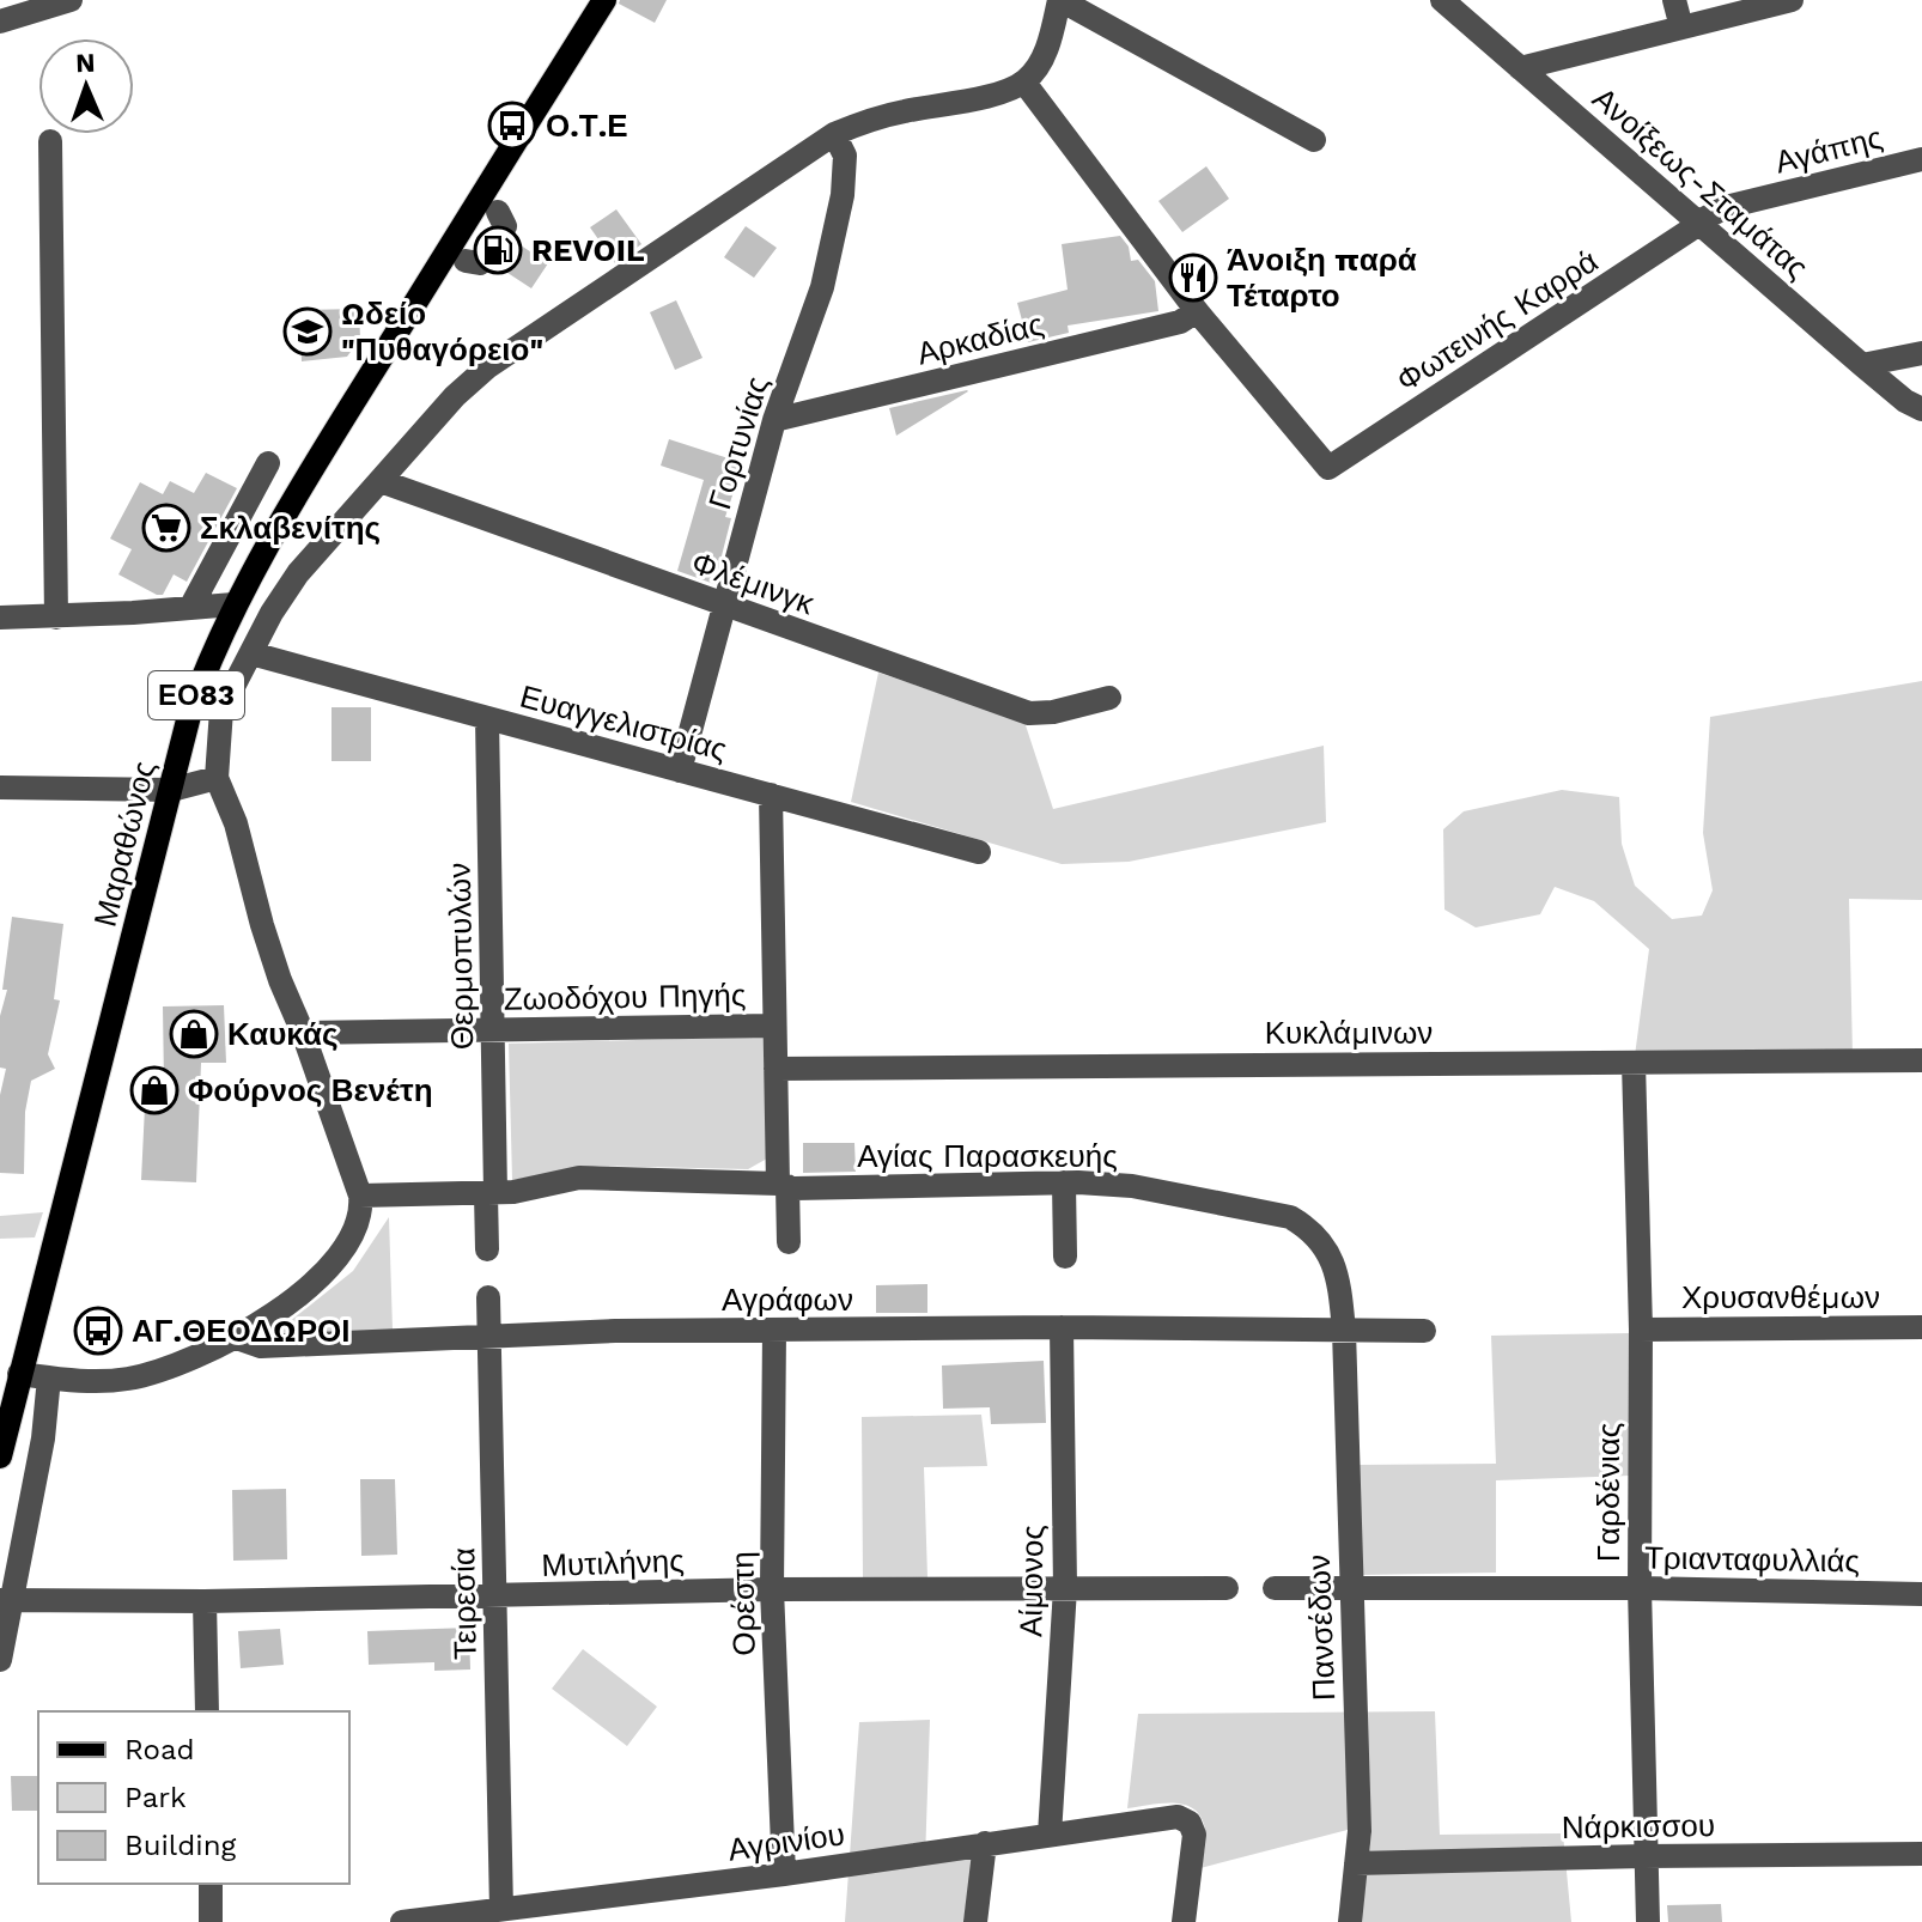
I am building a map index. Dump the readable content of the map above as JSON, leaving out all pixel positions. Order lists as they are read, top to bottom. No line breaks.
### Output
{"streets":{"main road":["ΕΟ83","Μαραθώνος"],"street":["Αγάπης","Ανοίξεως-Σταμάτας","Φωτεινής Καρρά","Αρκαδίας","Γορτυνίας","Φλέμινγκ","Ευαγγελιστρίας","Θερμοπυλών","Ζωοδόχου Πηγής","Κυκλάμινων","Αγίας Παρασκευής","Χρυσανθέμων","Αγράφων","Γαρδένιας","Τριανταφυλλιάς","Μυτιλήνης","Αίμονος","Τειρεσία","Ορέστη","Πανσέδων","Νάρκισσου","Αγρινίου"]},"crossings":[["Αγάπης","Ανοίξεως-Σταμάτας"],["Αγάπης","Φωτεινής Καρρά"],["Ανοίξεως-Σταμάτας","Φωτεινής Καρρά"],["Φωτεινής Καρρά","Αρκαδίας"],["Αρκαδίας","Γορτυνίας"],["Γορτυνίας","Φλέμινγκ"],["Γορτυνίας","Ευαγγελιστρίας"],["Ευαγγελιστρίας","Θερμοπυλών"],["Θερμοπυλών","Ζωοδόχου Πηγής"],["Θερμοπυλών","Αγίας Παρασκευής"],["Κυκλάμινων","Γαρδένιας"],["Αγίας Παρασκευής","Αγράφων"],["Αγίας Παρασκευής","Πανσέδων"],["Χρυσανθέμων","Γαρδένιας"],["Αγράφων","Αίμονος"],["Αγράφων","Τειρεσία"],["Αγράφων","Ορέστη"],["Αγράφων","Πανσέδων"],["Γαρδένιας","Τριανταφυλλιάς"],["Γαρδένιας","Νάρκισσου"],["Τριανταφυλλιάς","Πανσέδων"],["Μυτιλήνης","Αίμονος"],["Μυτιλήνης","Τειρεσία"],["Μυτιλήνης","Ορέστη"],["Αίμονος","Αγρινίου"],["Τειρεσία","Αγρινίου"],["Ορέστη","Αγρινίου"],["Πανσέδων","Νάρκισσου"]],"places":{"bus stop":["Ο.Τ.Ε","ΑΓ.ΘΕΟΔΩΡΟΙ"],"fuel station":["REVOIL"],"restaurant":["Άνοιξη παρά Τέταρτο"],"school or university":["Ωδείο \"Πυθαγόρειο\""],"supermarket":["Σκλαβενίτης"],"shop":["Καυκάς","Φούρνος Βενέτη"]},"legend":["Road","Park","Building"],"north":"top"}
